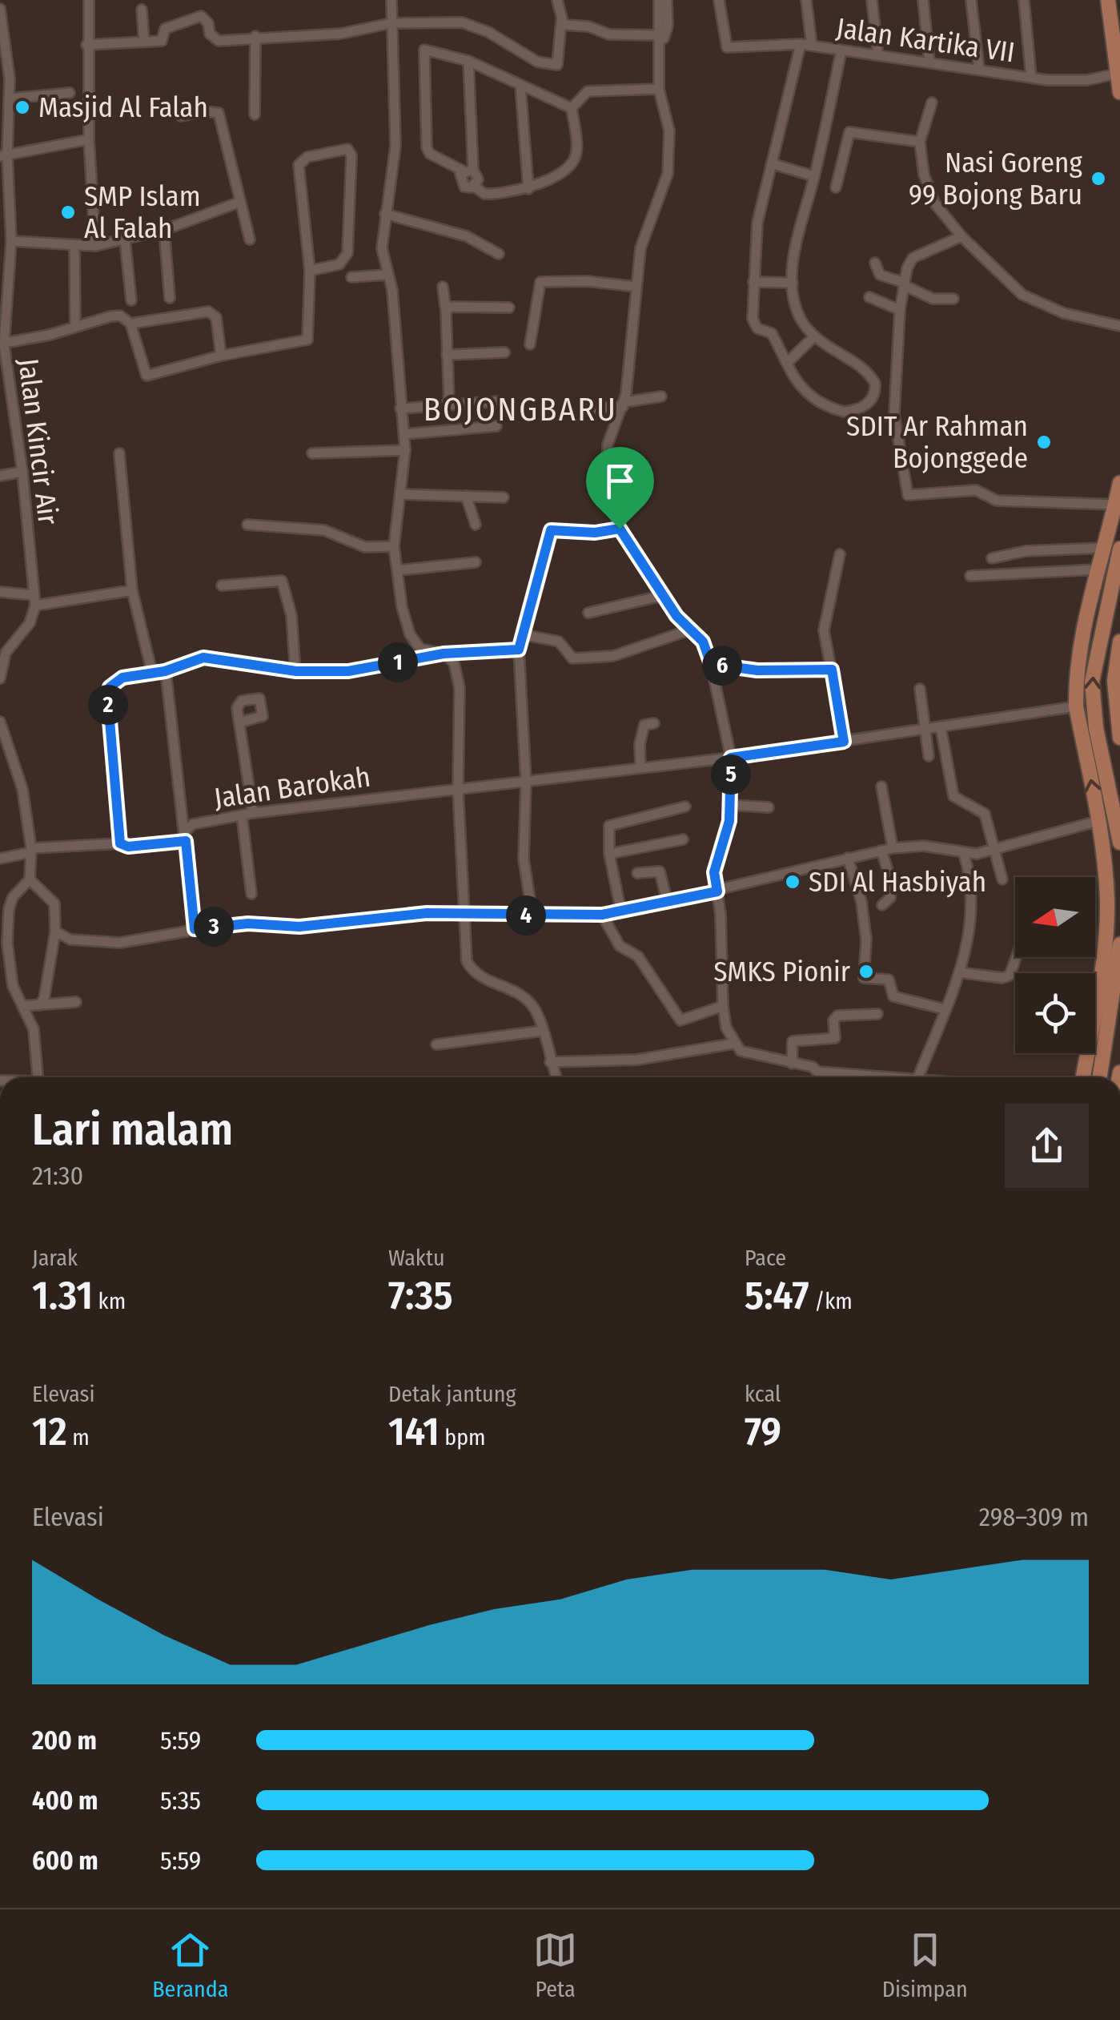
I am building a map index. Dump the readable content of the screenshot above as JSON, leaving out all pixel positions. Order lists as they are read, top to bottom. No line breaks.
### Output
{"streets":{"street":["Jalan Kartika VII","Jalan Kincir Air","Jalan Barokah"]},"districts":["BOJONGBARU"],"places":["Masjid Al Falah","Nasi Goreng 99 Bojong Baru","SMP Islam Al Falah","SDIT Ar Rahman Bojonggede","SDI Al Hasbiyah","SMKS Pionir"],"north":"left","page":{"pins":["1","6","2","5","4","3"],"heading":["Lari malam","21:30"],"stats":[["Jarak","1.31 km"],["Waktu","7:35"],["Pace","5:47 /km"],["Elevasi","12 m"],["Detak jantung","141 bpm"],["kcal","79"]],"chart":["Elevasi","298–309 m"],"list":[{"name":"200 m","note":"5:59"},{"name":"400 m","note":"5:35"},{"name":"600 m","note":"5:59"}],"tabs":["Beranda","Peta","Disimpan"]}}
